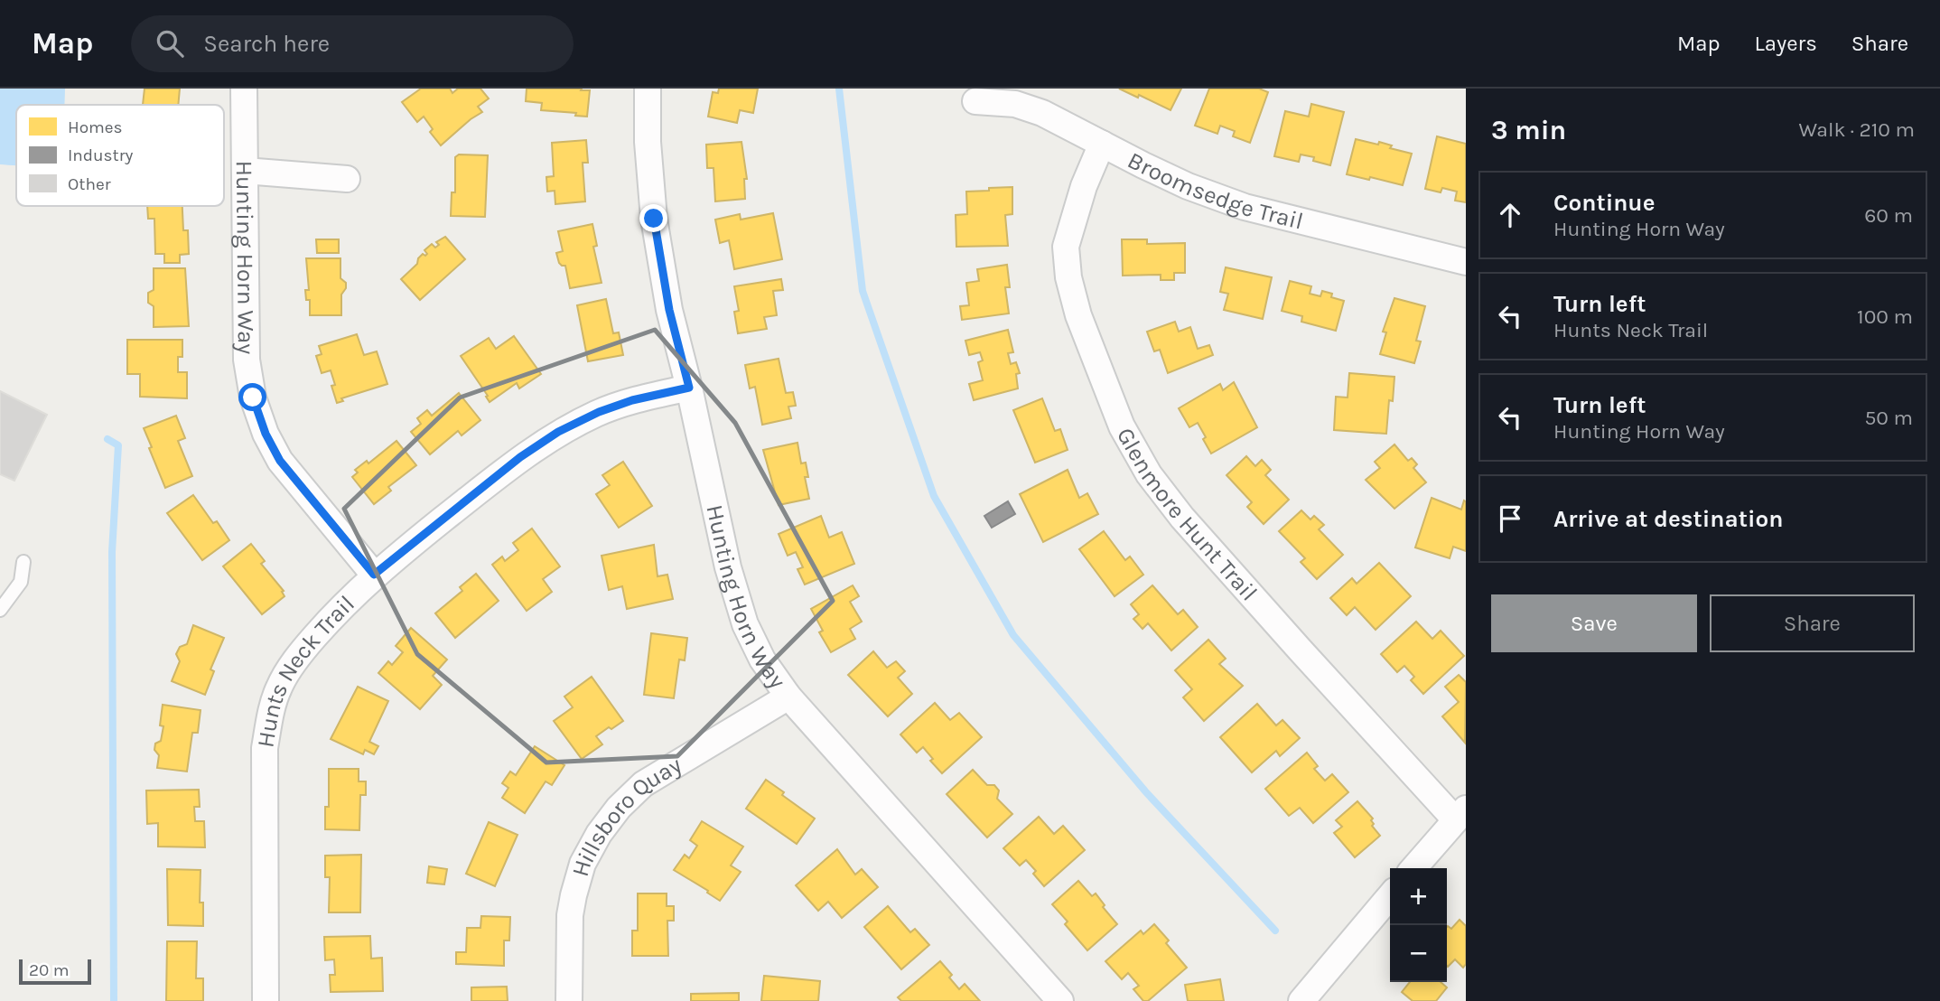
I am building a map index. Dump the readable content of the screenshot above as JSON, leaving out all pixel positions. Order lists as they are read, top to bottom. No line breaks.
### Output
{"streets":{"street":["Broomsedge Trail","Hunting Horn Way","Glenmore Hunt Trail","Hunts Neck Trail","Hillsboro Quay"]},"crossings":[["Broomsedge Trail","Glenmore Hunt Trail"],["Hunting Horn Way","Hunts Neck Trail"],["Hunting Horn Way","Hillsboro Quay"]],"legend":["Homes","Industry","Other"],"scale_bar":"20 m","page":{"header":"Map","search":"Search here","nav":["Map","Layers","Share"],"heading":["3 min","Walk · 210 m"],"list":[["Continue","Hunting Horn Way","60 m"],["Turn left","Hunts Neck Trail","100 m"],["Turn left","Hunting Horn Way","50 m"],"Arrive at destination"],"buttons":["Save","Share"],"map_buttons":["+","−"],"scale":"20 m"}}
